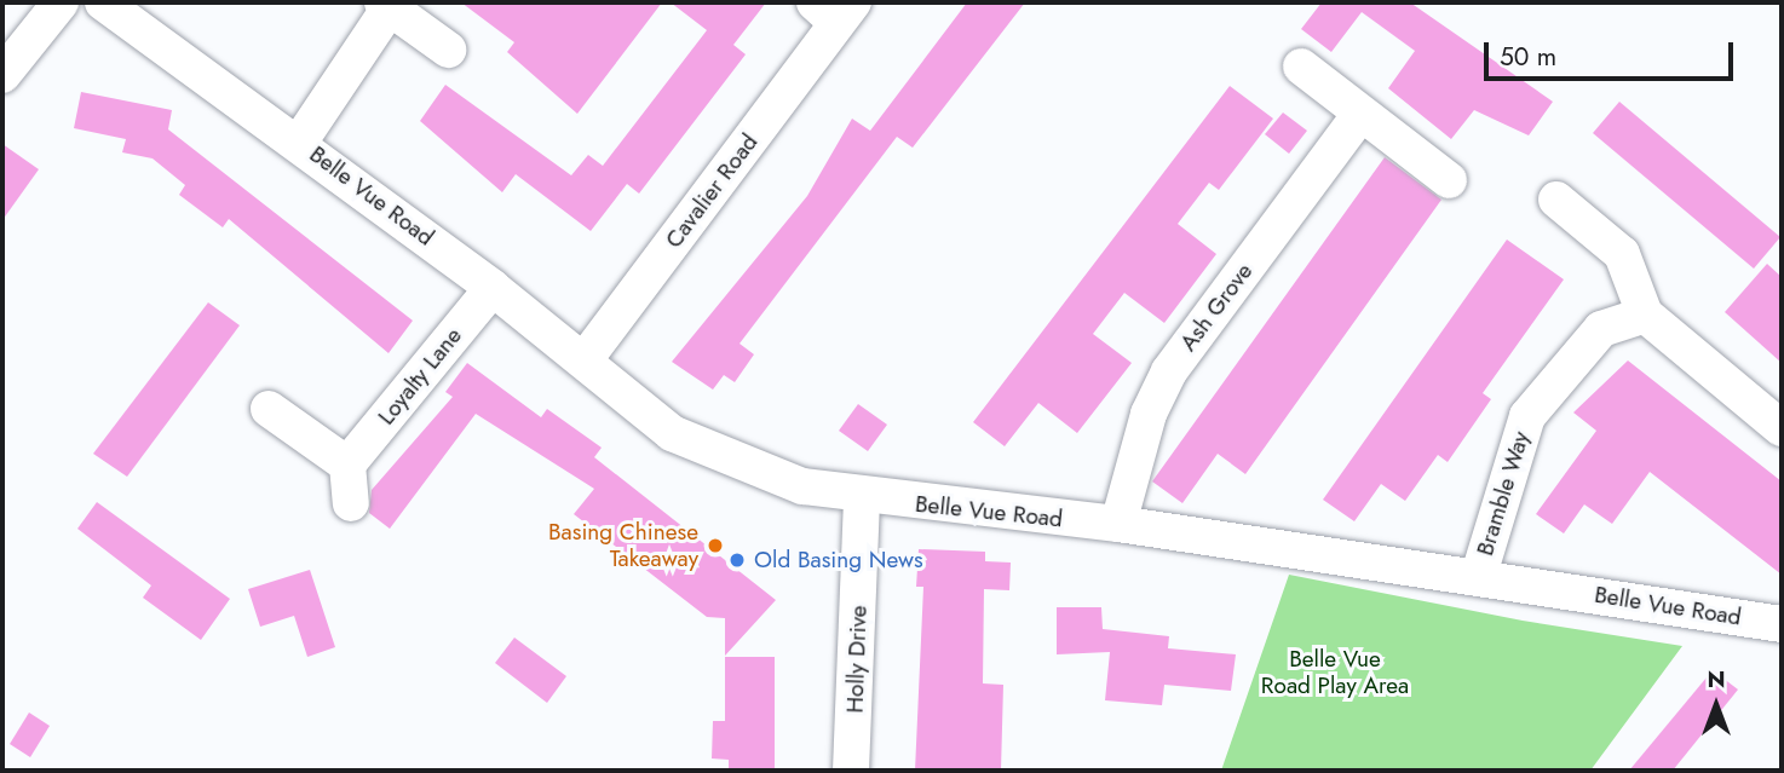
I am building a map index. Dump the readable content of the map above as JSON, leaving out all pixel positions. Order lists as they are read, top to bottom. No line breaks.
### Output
{"streets":{"street":["Cavalier Road","Belle Vue Road","Ash Grove","Loyalty Lane","Bramble Way","Holly Drive"]},"crossings":[["Cavalier Road","Belle Vue Road"],["Belle Vue Road","Ash Grove"],["Belle Vue Road","Loyalty Lane"],["Belle Vue Road","Bramble Way"],["Belle Vue Road","Holly Drive"]],"parks":["Belle Vue Road Play Area"],"places":["Basing Chinese Takeaway","Old Basing News"],"scale_bar":"50 m","north":"top"}
